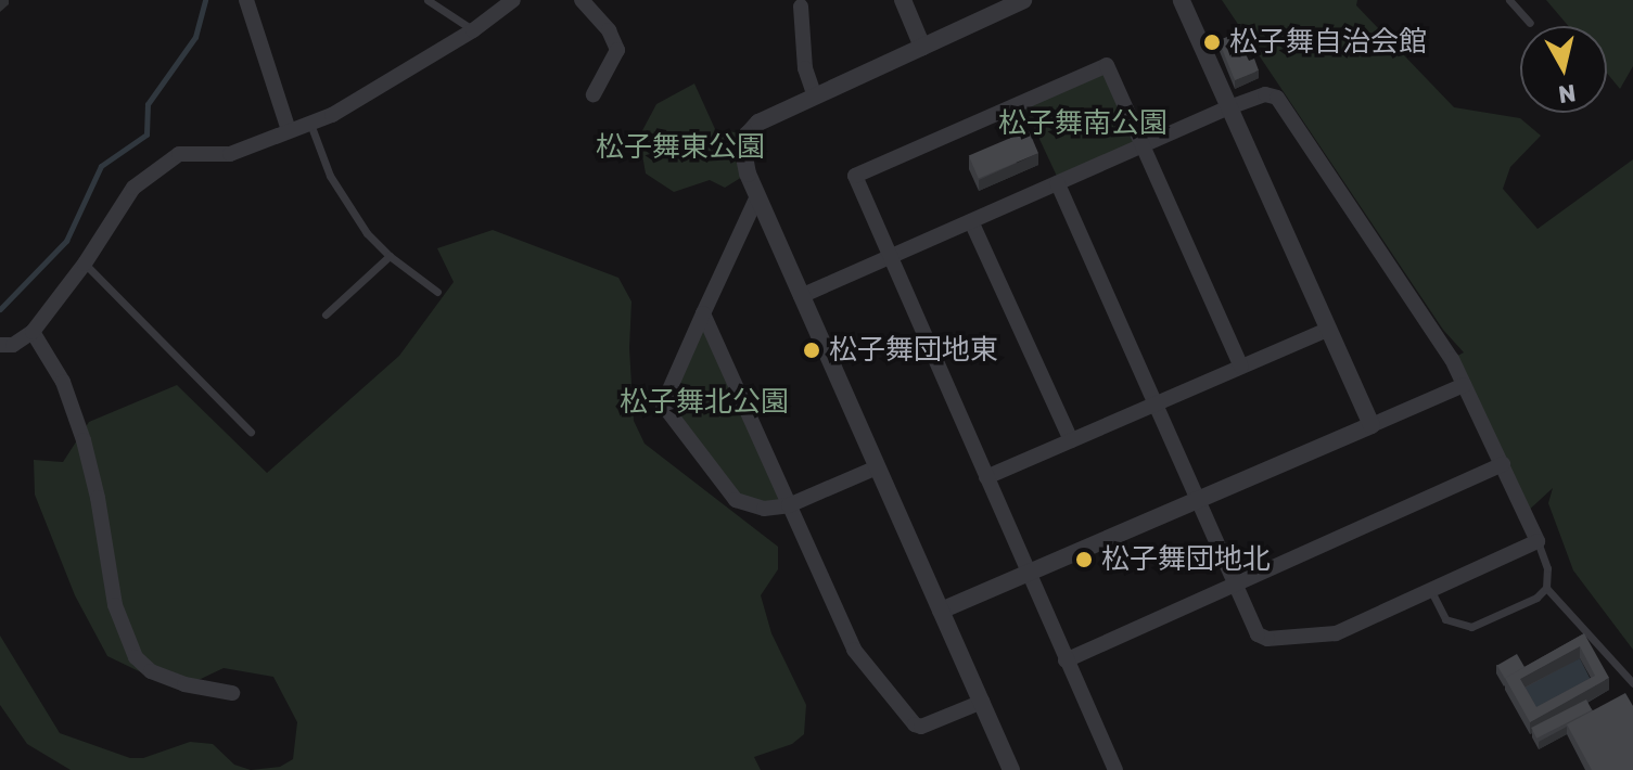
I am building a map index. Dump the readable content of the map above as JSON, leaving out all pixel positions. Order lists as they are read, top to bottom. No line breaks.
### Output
{"parks":["松子舞南公園","松子舞東公園","松子舞北公園"],"places":["松子舞自治会館","松子舞団地東","松子舞団地北"],"north":"bottom"}
